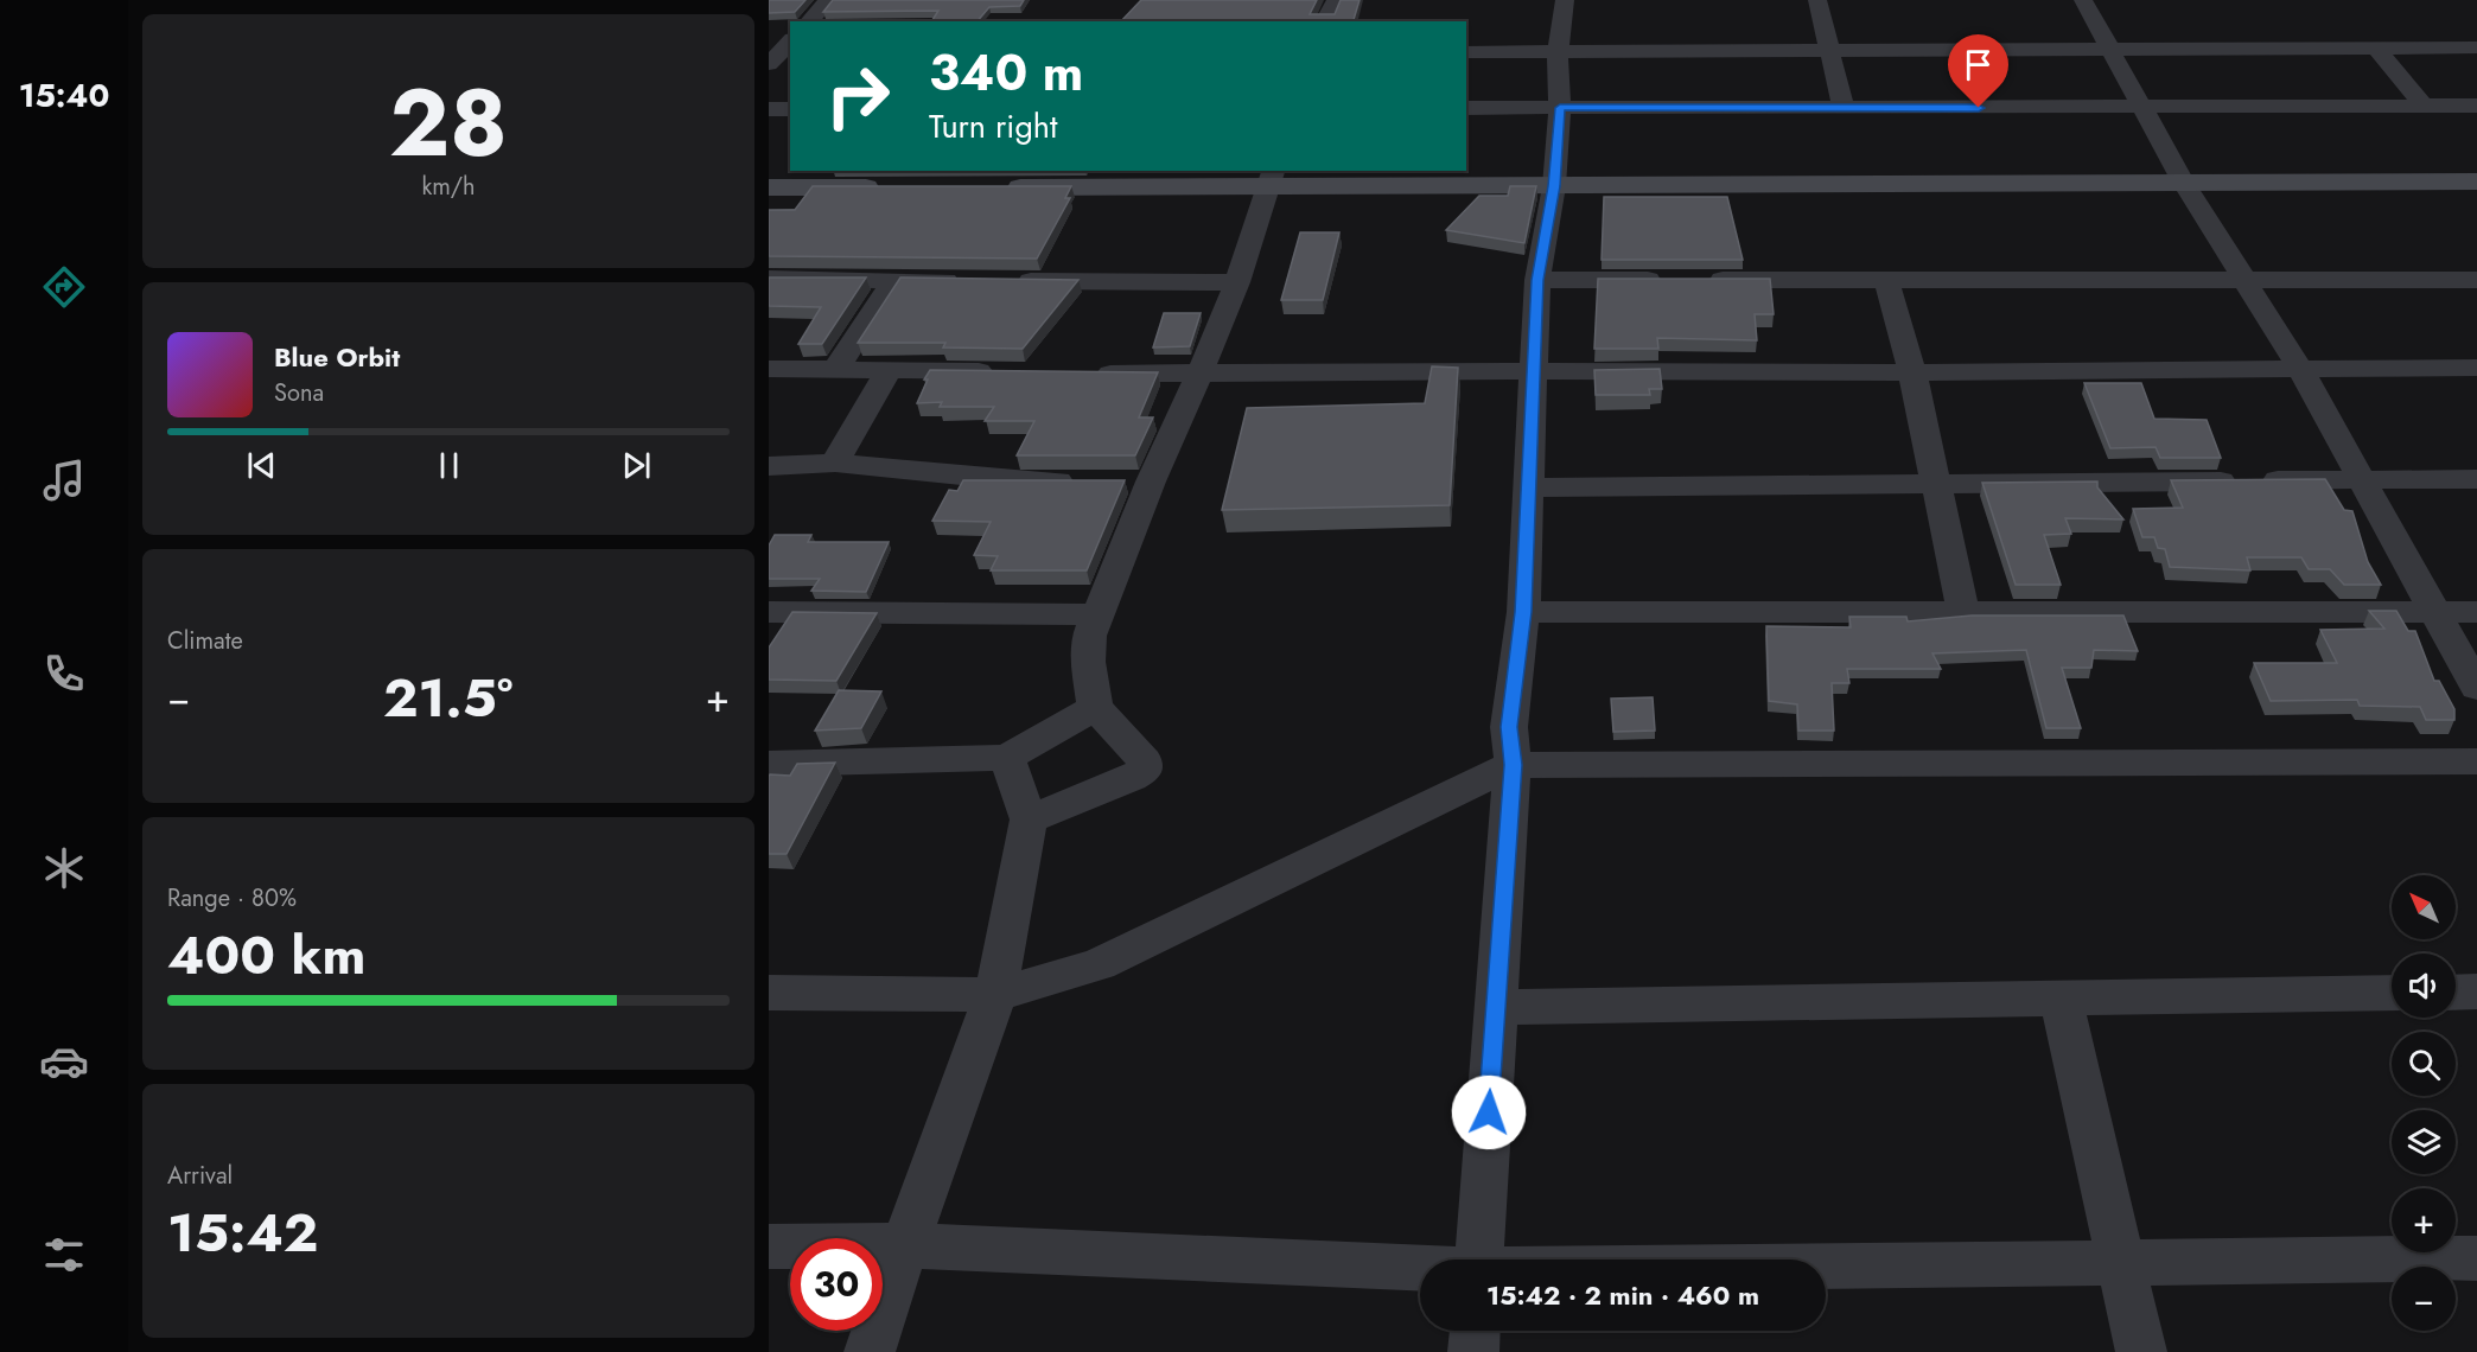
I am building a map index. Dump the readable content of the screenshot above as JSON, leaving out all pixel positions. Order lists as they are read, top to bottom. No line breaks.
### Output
{"north":"top left","page":{"tabs":"15:40","tile":[["28","km/h"],"Climate",["Range · 80%","400 km"],["Arrival","15:42"]],"turn":["340 m","Turn right"],"song":["Blue Orbit","Sona"],"heat":["−","21.5°","+"],"map_buttons":["+","−"],"limit":"30","trip":"15:42 · 2 min · 460 m"}}
